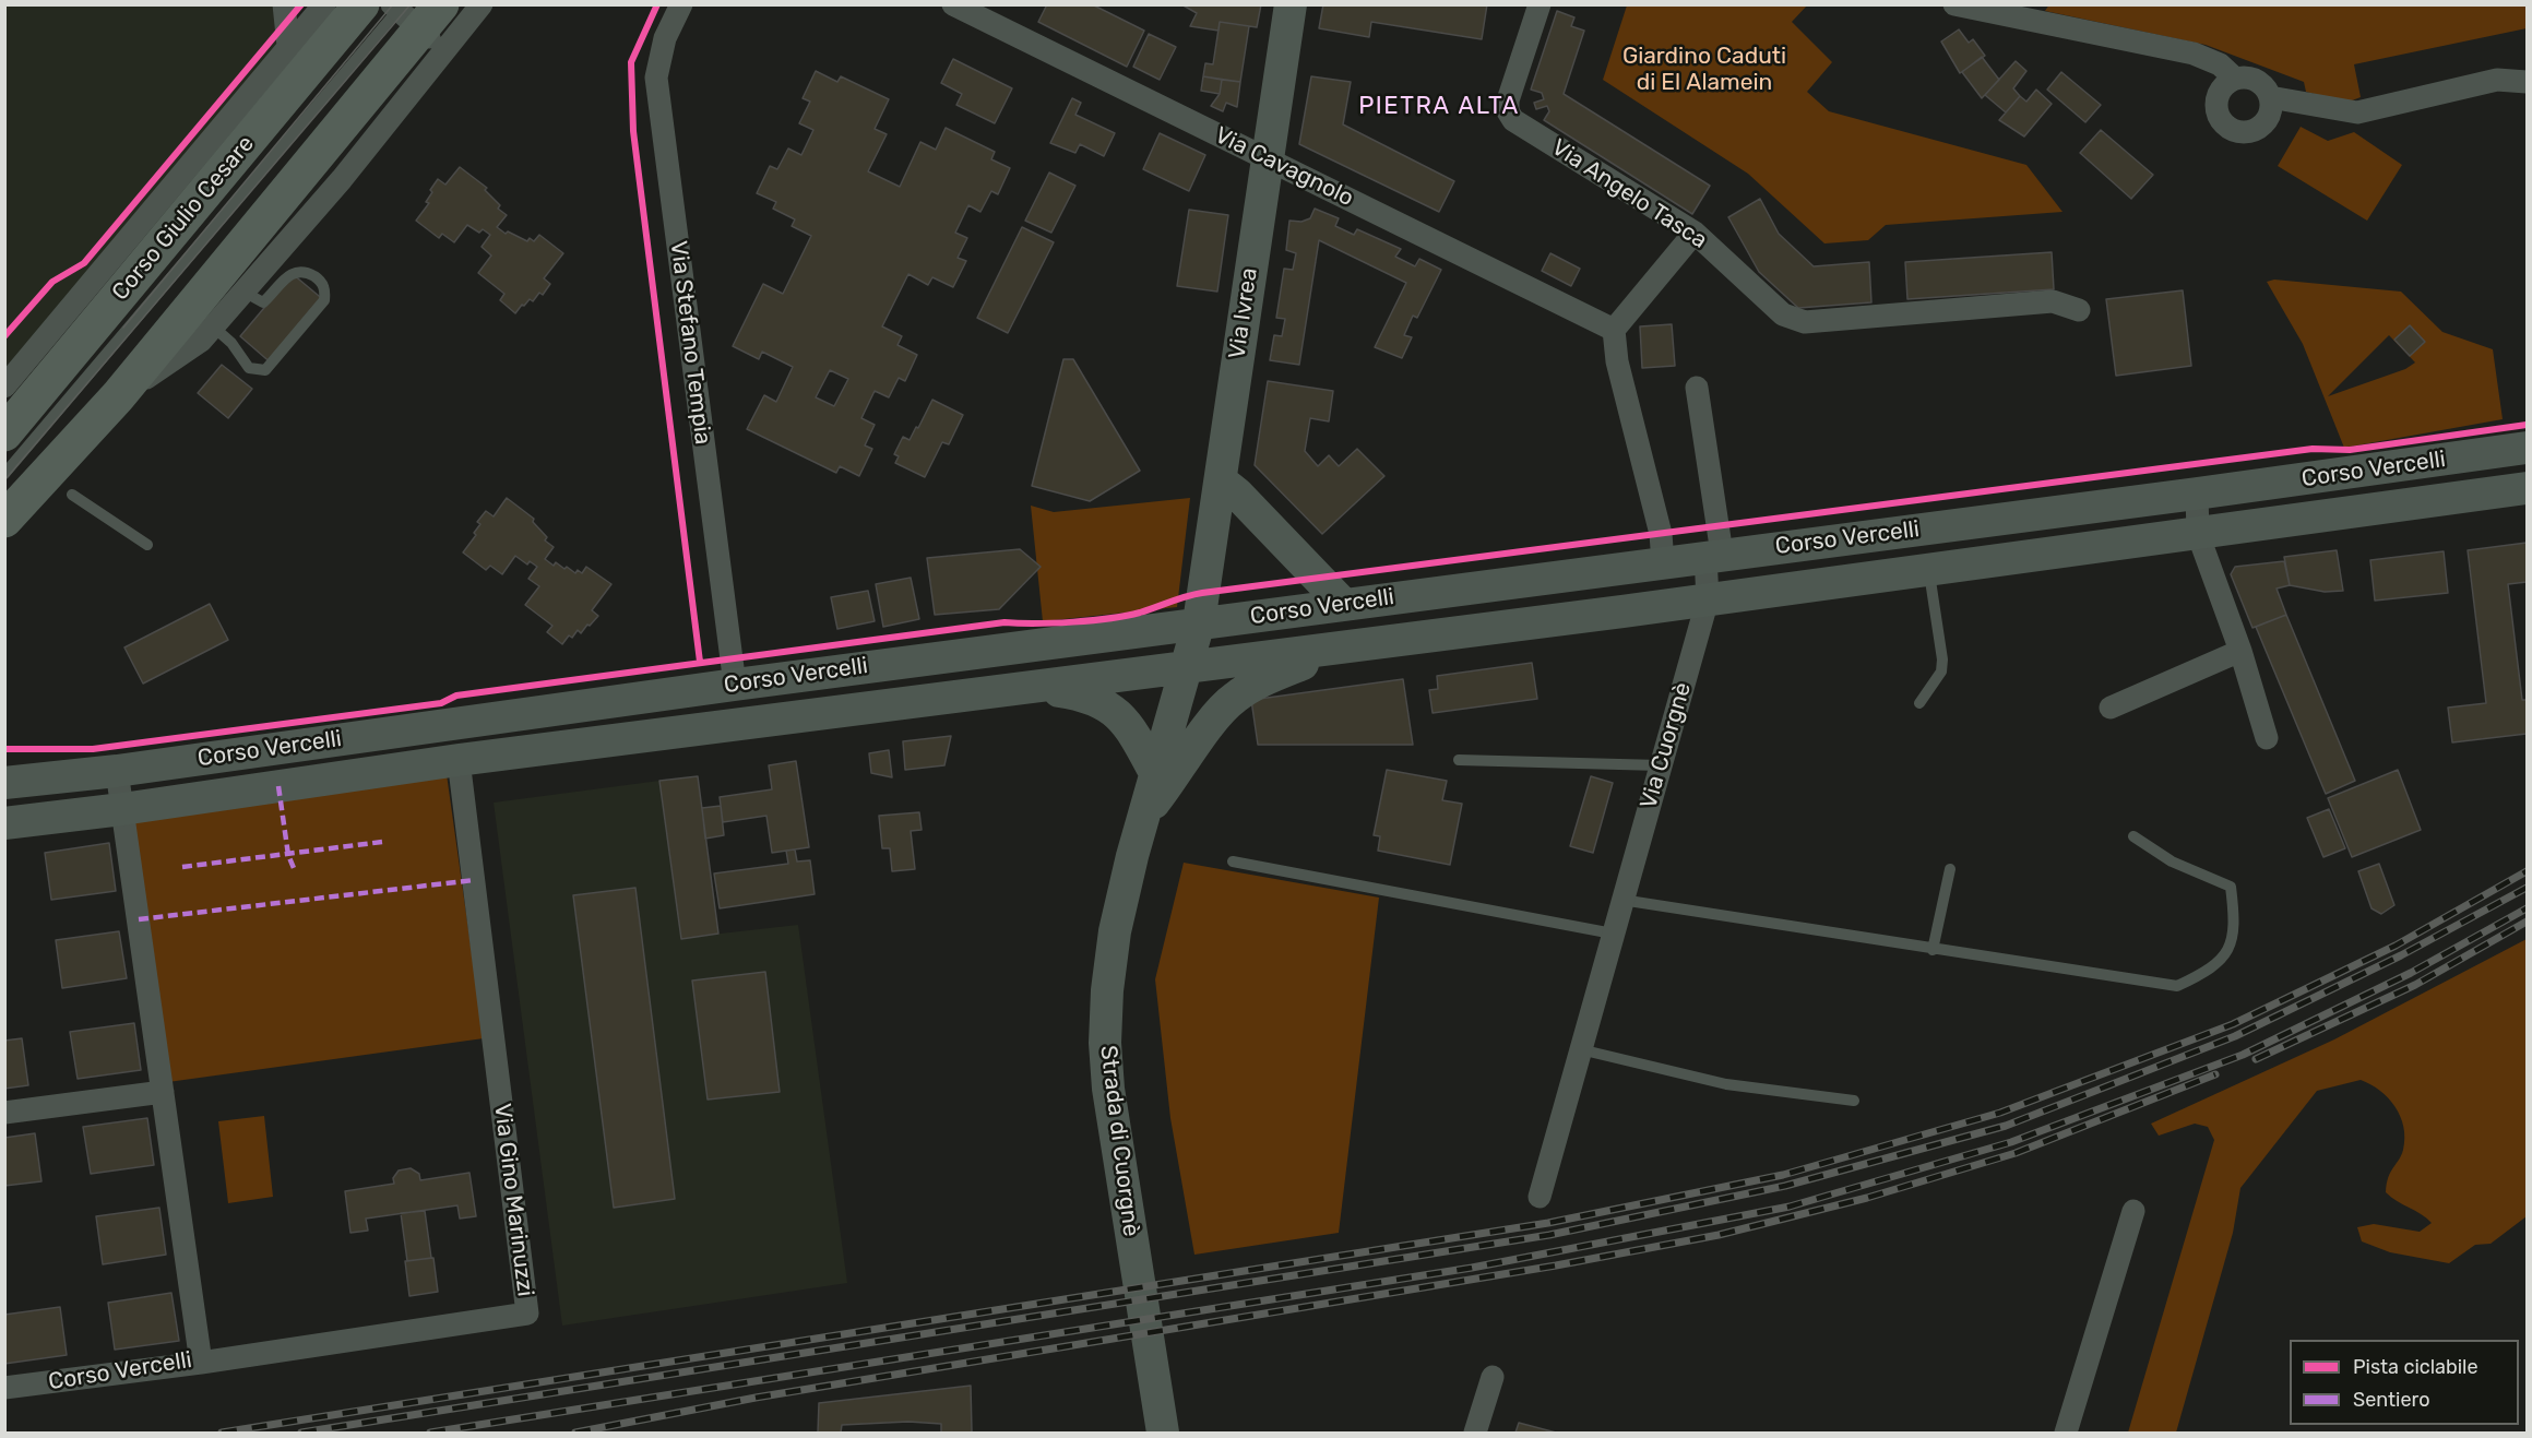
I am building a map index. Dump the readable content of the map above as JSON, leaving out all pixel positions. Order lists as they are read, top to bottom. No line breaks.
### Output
{"streets":{"main road":["Corso Giulio Cesare","Via Ivrea","Corso Vercelli","Strada di Cuorgnè"],"street":["Via Cavagnolo","Via Angelo Tasca","Via Stefano Tempia","Via Cuorgnè","Via Gino Marinuzzi"]},"crossings":[["Via Cavagnolo","Via Ivrea"],["Via Ivrea","Corso Vercelli"],["Via Ivrea","Strada di Cuorgnè"],["Via Stefano Tempia","Corso Vercelli"],["Corso Vercelli","Via Cuorgnè"],["Corso Vercelli","Strada di Cuorgnè"],["Corso Vercelli","Via Gino Marinuzzi"]],"districts":["PIETRA ALTA"],"parks":["Giardino Caduti di El Alamein"],"legend":["Pista ciclabile","Sentiero"]}
